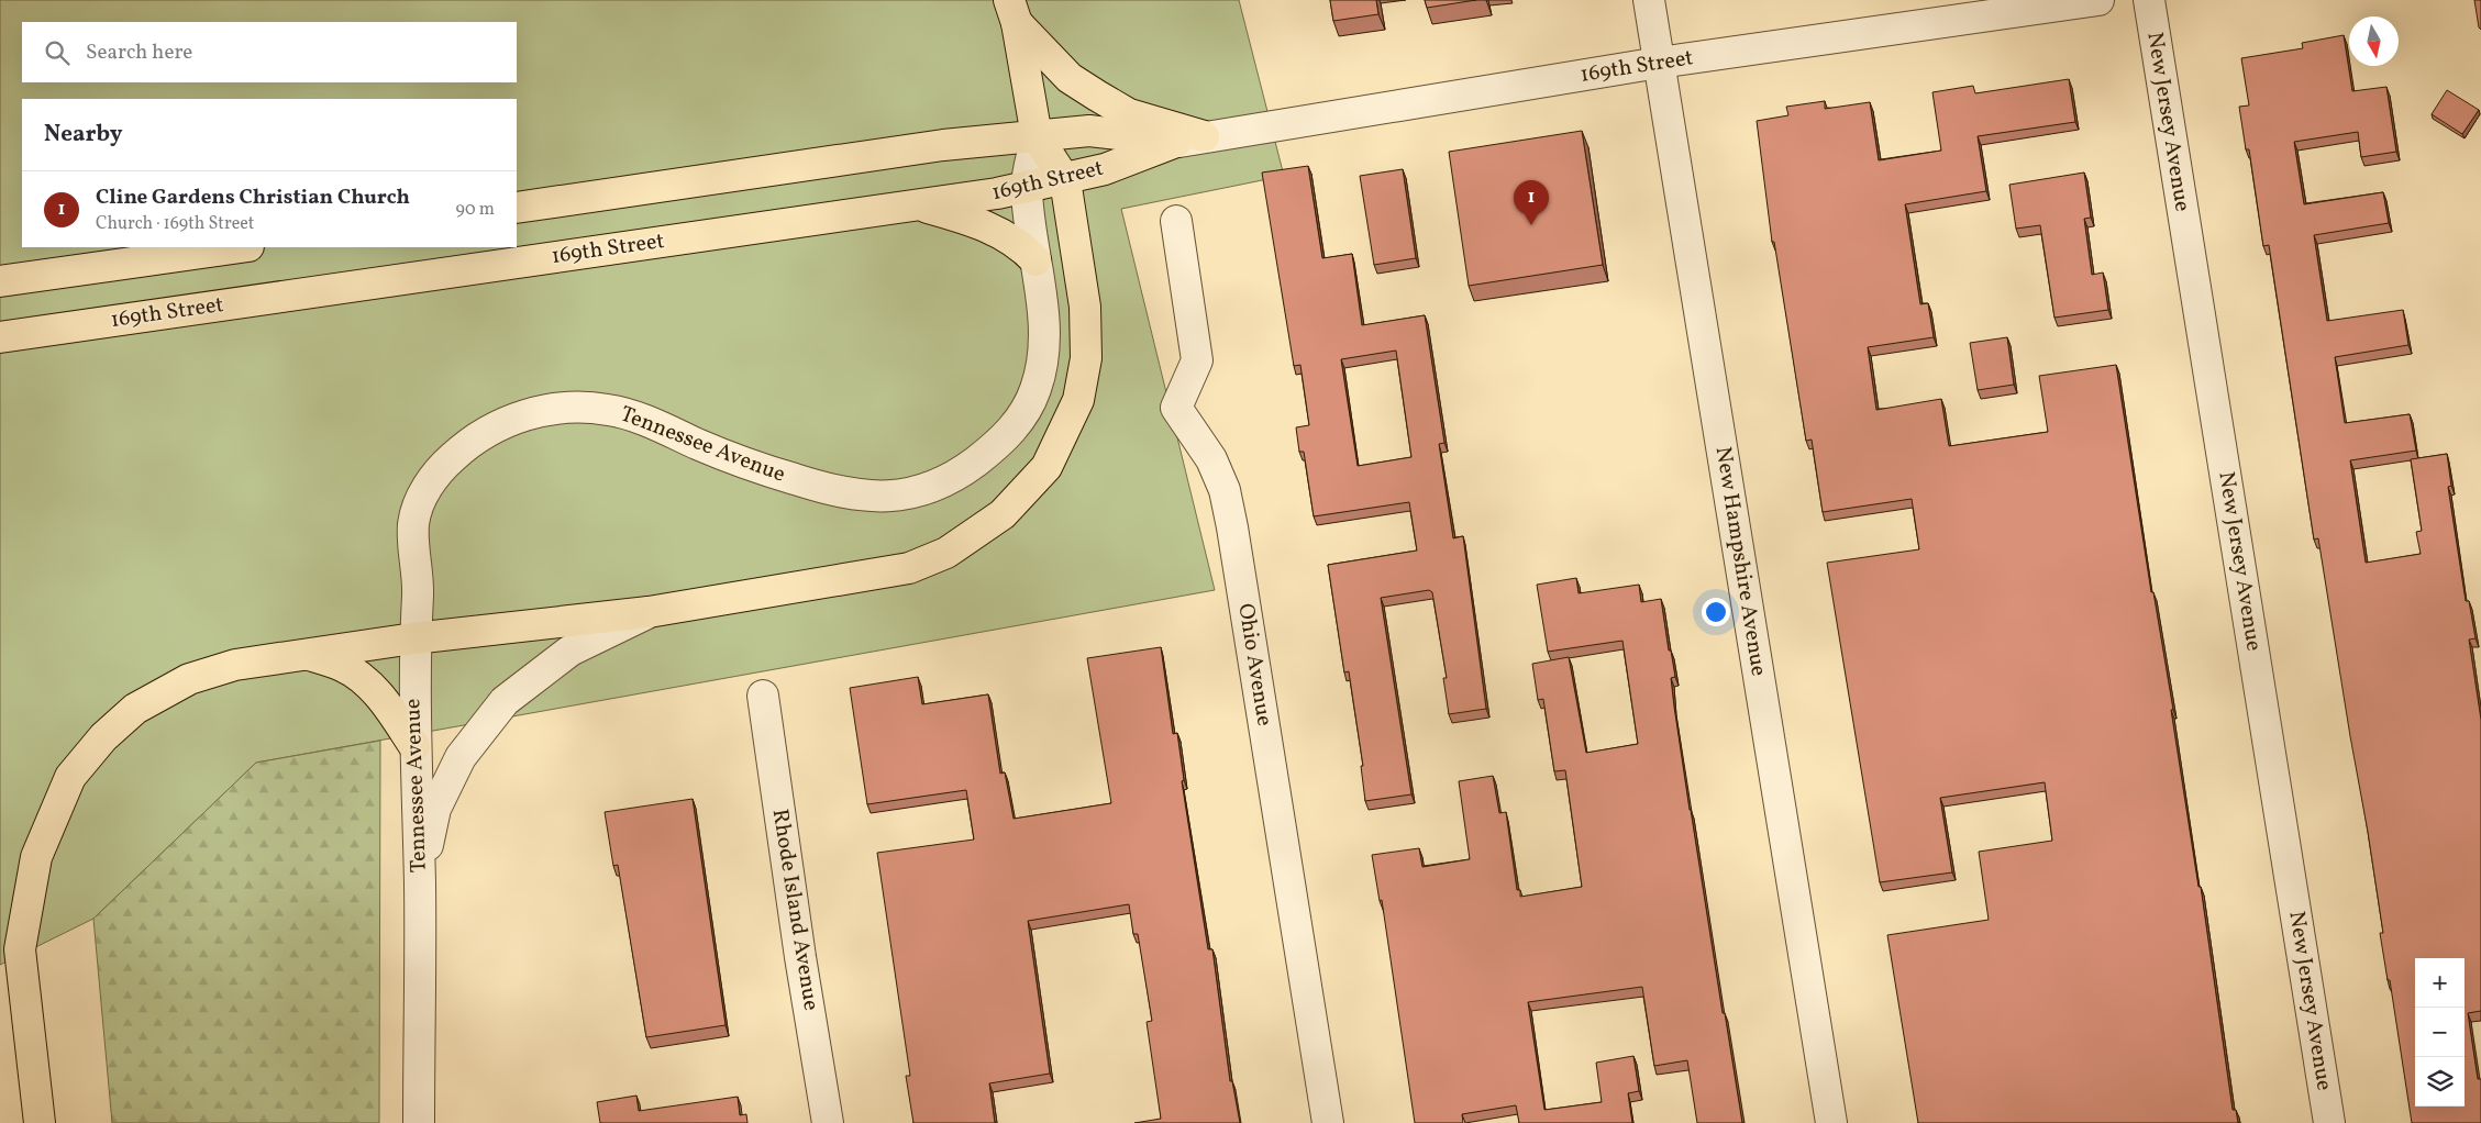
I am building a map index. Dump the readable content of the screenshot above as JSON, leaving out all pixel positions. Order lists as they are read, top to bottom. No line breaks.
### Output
{"streets":{"main road":["169th Street","Tennessee Avenue"],"street":["New Jersey Avenue","New Hampshire Avenue","Ohio Avenue","Rhode Island Avenue"]},"crossings":[["169th Street","Tennessee Avenue"],["169th Street","New Hampshire Avenue"]],"north":"bottom","page":{"search":"Search here","heading":"Nearby","list":[{"mark":"1","name":"Cline Gardens Christian Church","note":"Church · 169th Street","value":"90 m"}],"pins":"1","map_buttons":["+","−"]}}
